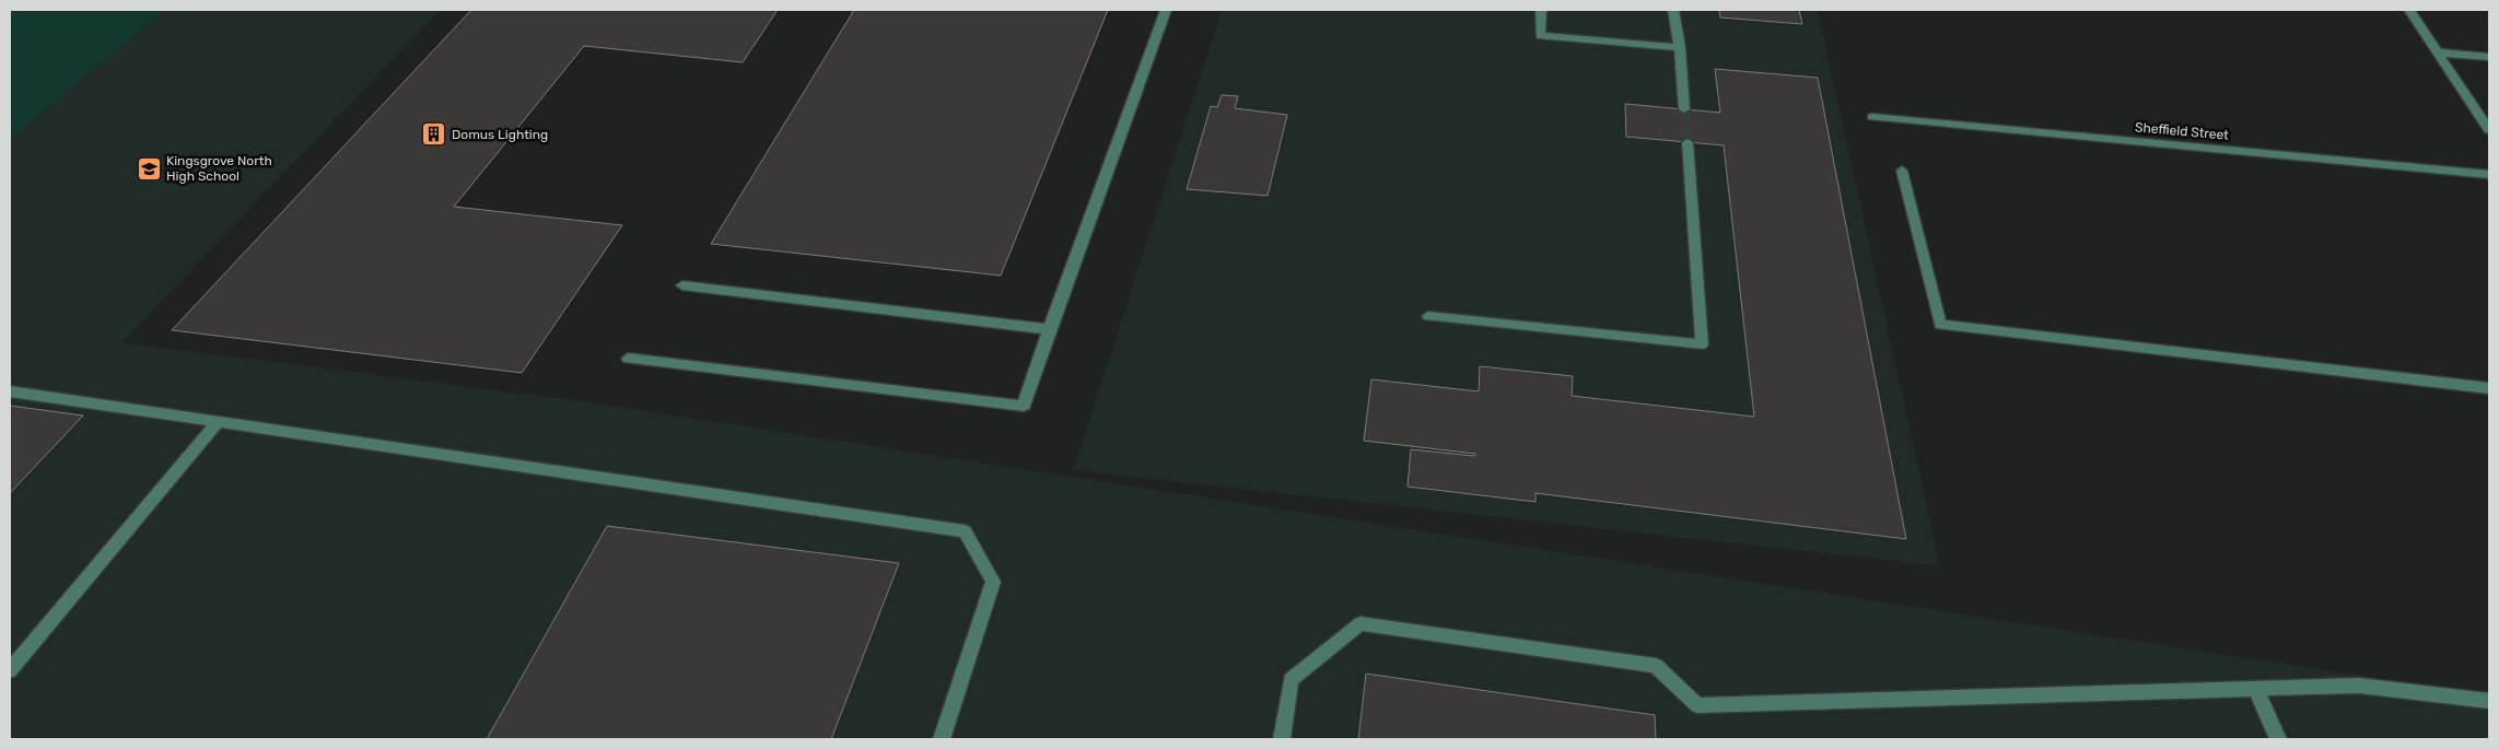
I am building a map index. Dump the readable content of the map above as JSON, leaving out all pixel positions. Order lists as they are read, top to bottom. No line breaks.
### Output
{"streets":{"street":["Sheffield Street"]},"places":{"building":["Domus Lighting"],"school or university":["Kingsgrove North High School"]}}
